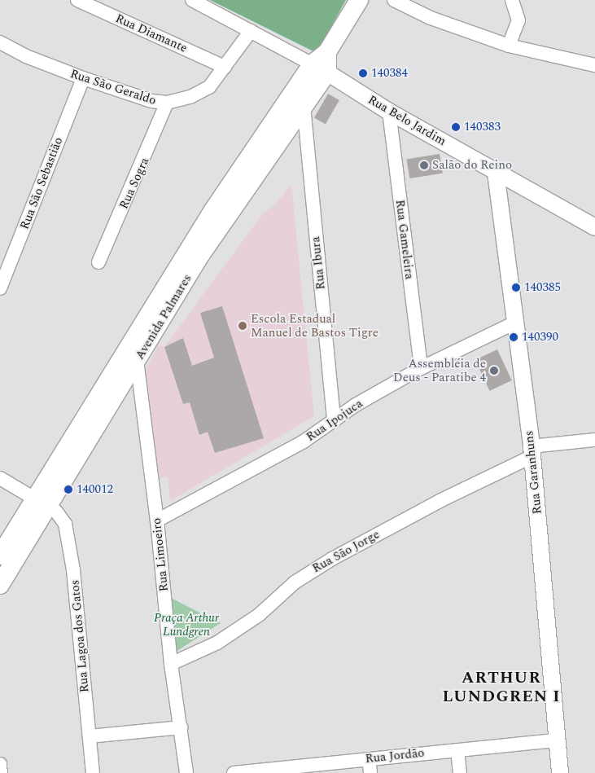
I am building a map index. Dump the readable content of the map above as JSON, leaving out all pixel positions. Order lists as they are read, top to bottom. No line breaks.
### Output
{"streets":{"main road":["Avenida Palmares"],"street":["Rua Diamante","Rua São Geraldo","Rua Belo Jardim","Rua São Sebastião","Rua Sogra","Rua Gameleira","Rua Ibura","Rua Ipojuca","Rua Garanhuns","Rua São Jorge","Rua Limoeiro","Rua Lagoa dos Gatos","Rua Jordão"]},"crossings":[["Rua Diamante","Rua São Geraldo"],["Rua São Geraldo","Rua São Sebastião"],["Rua São Geraldo","Rua Sogra"],["Rua Belo Jardim","Rua Gameleira"],["Rua Belo Jardim","Avenida Palmares"],["Rua Belo Jardim","Rua Garanhuns"],["Rua Gameleira","Rua Ipojuca"],["Rua Ibura","Avenida Palmares"],["Rua Ibura","Rua Ipojuca"],["Avenida Palmares","Rua Limoeiro"],["Avenida Palmares","Rua Lagoa dos Gatos"],["Rua Ipojuca","Rua Garanhuns"],["Rua Ipojuca","Rua Limoeiro"],["Rua Garanhuns","Rua São Jorge"],["Rua Garanhuns","Rua Jordão"],["Rua São Jorge","Rua Limoeiro"]],"districts":["ARTHUR LUNDGREN I"],"parks":["Praça Arthur Lundgren"],"places":["140384","140383","Salão do Reino","140385","Escola Estadual Manuel de Bastos Tigre","140390","Assembléia de Deus - Paratibe 4","140012"]}
